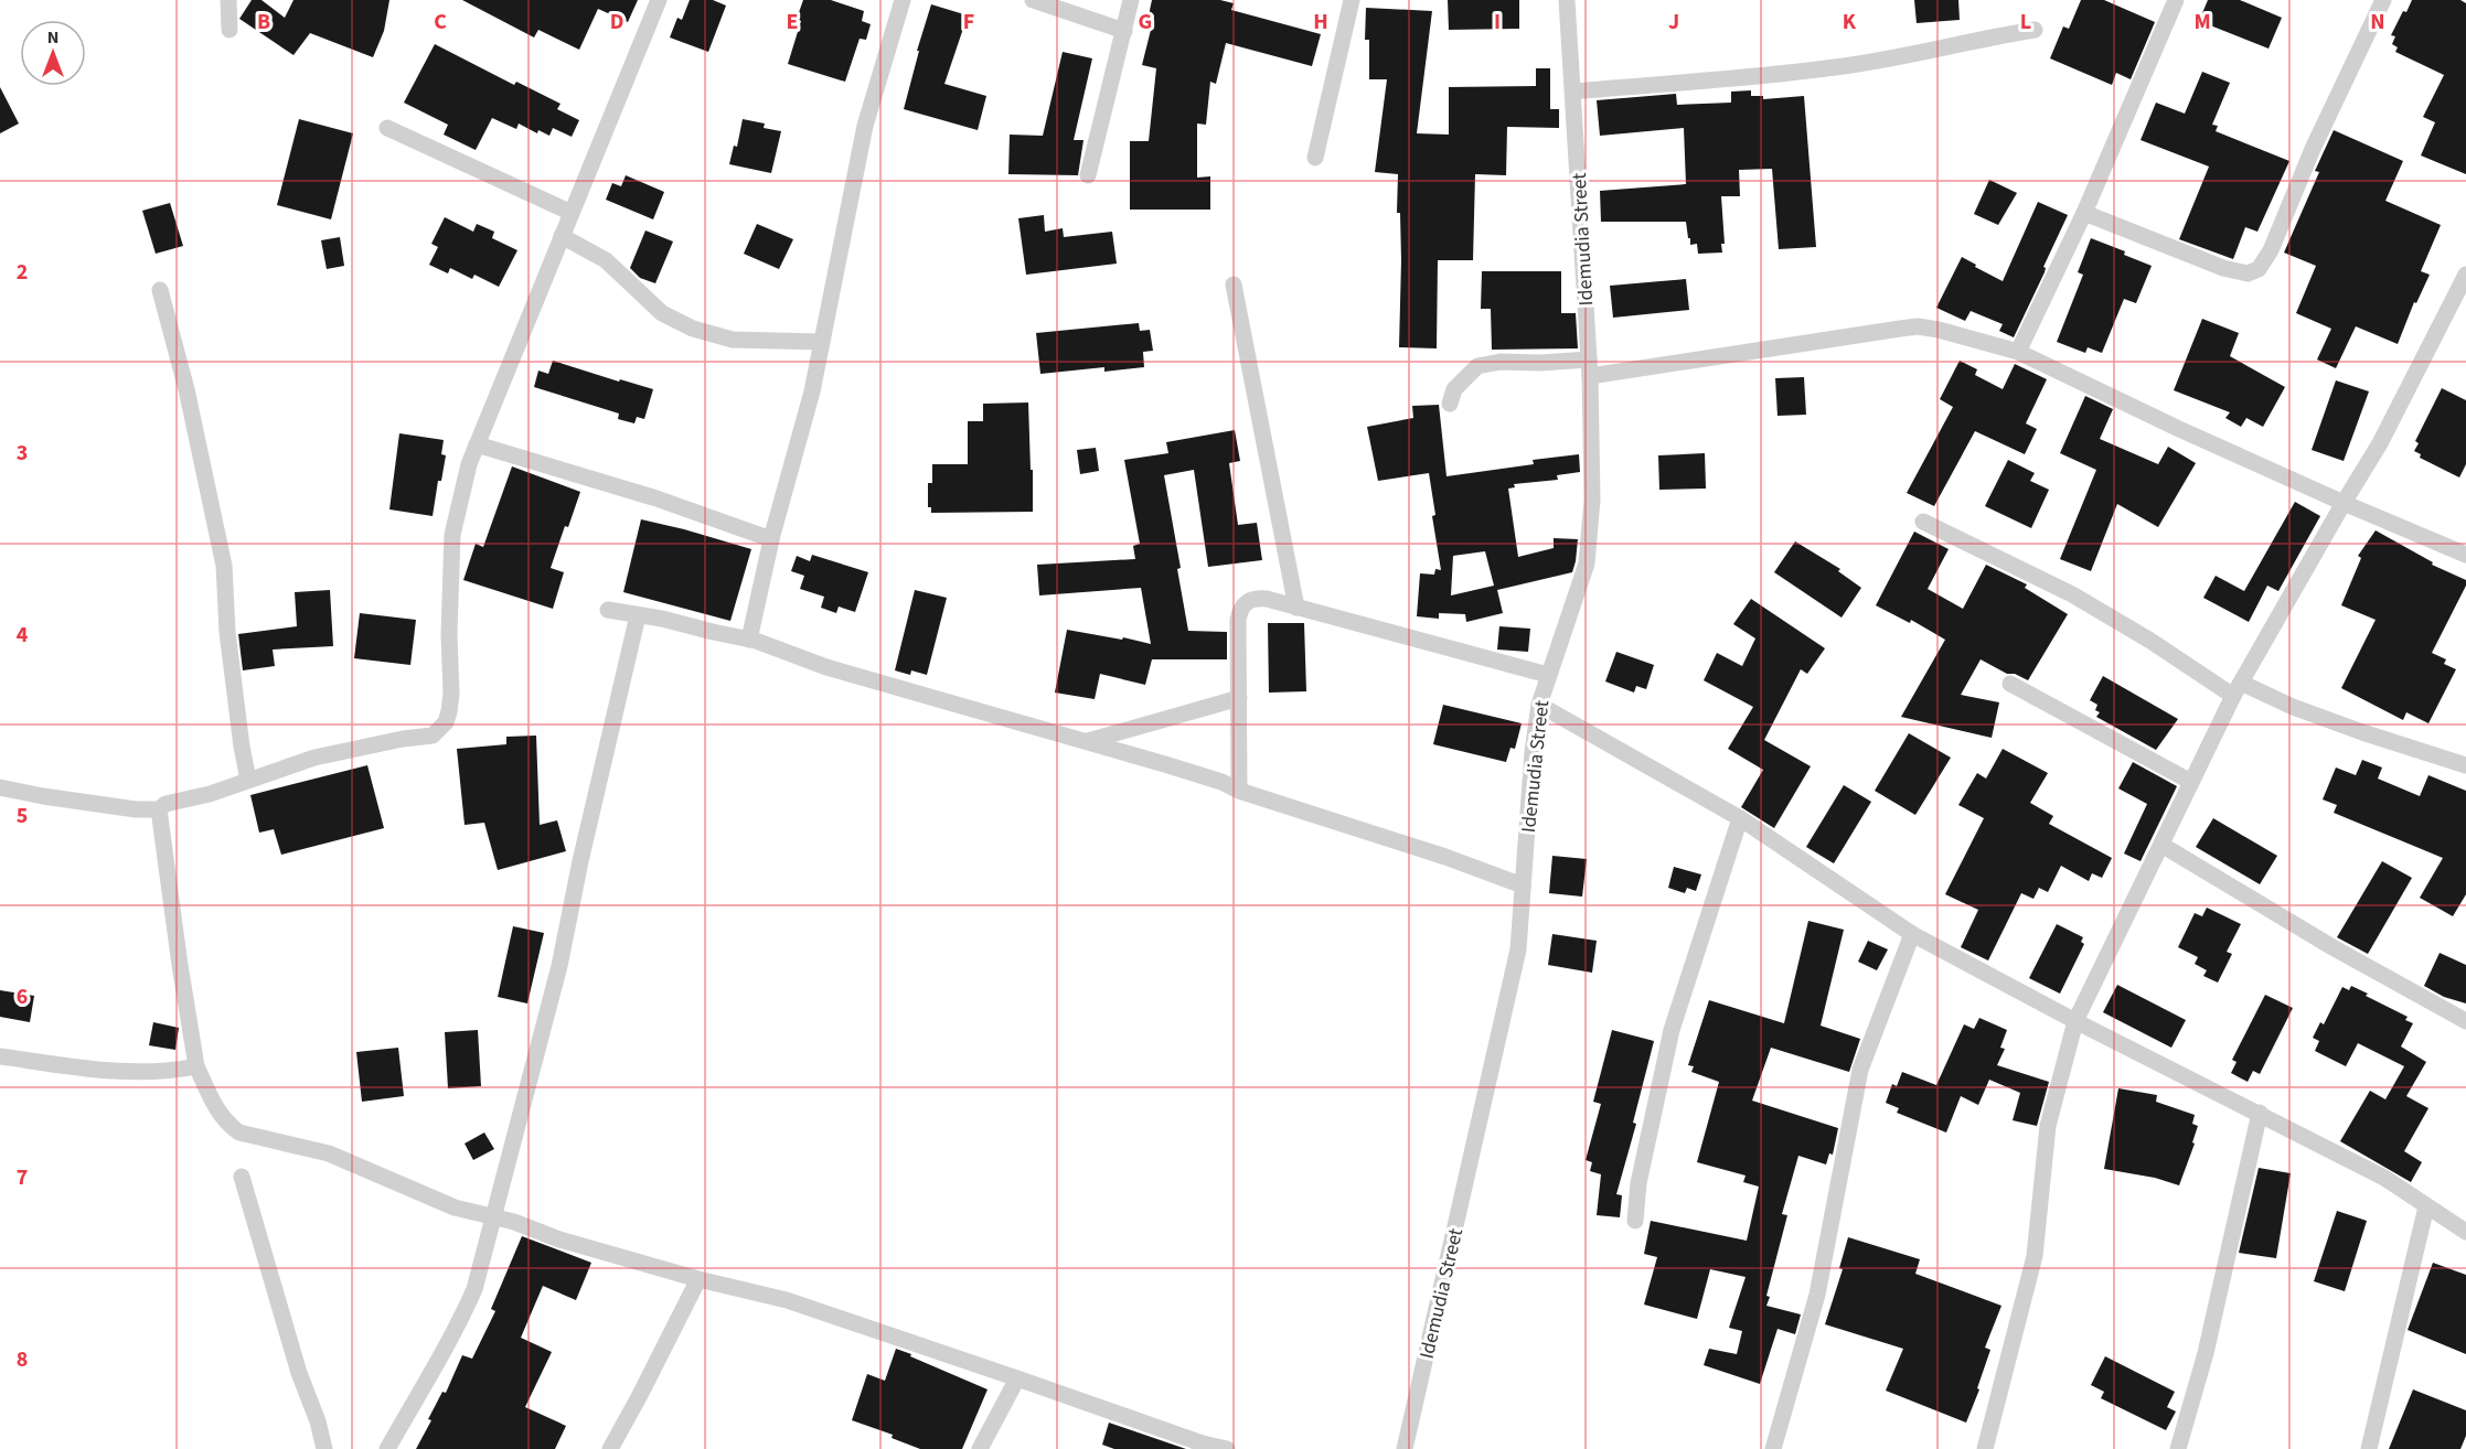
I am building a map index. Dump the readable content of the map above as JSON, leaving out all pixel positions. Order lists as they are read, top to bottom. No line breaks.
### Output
{"streets":{"street":["Idemudia Street"]},"north":"top","grid":{"columns":["B","C","D","E","F","G","H","I","J","K","L","M","N"],"rows":["2","3","4","5","6","7","8"]}}
